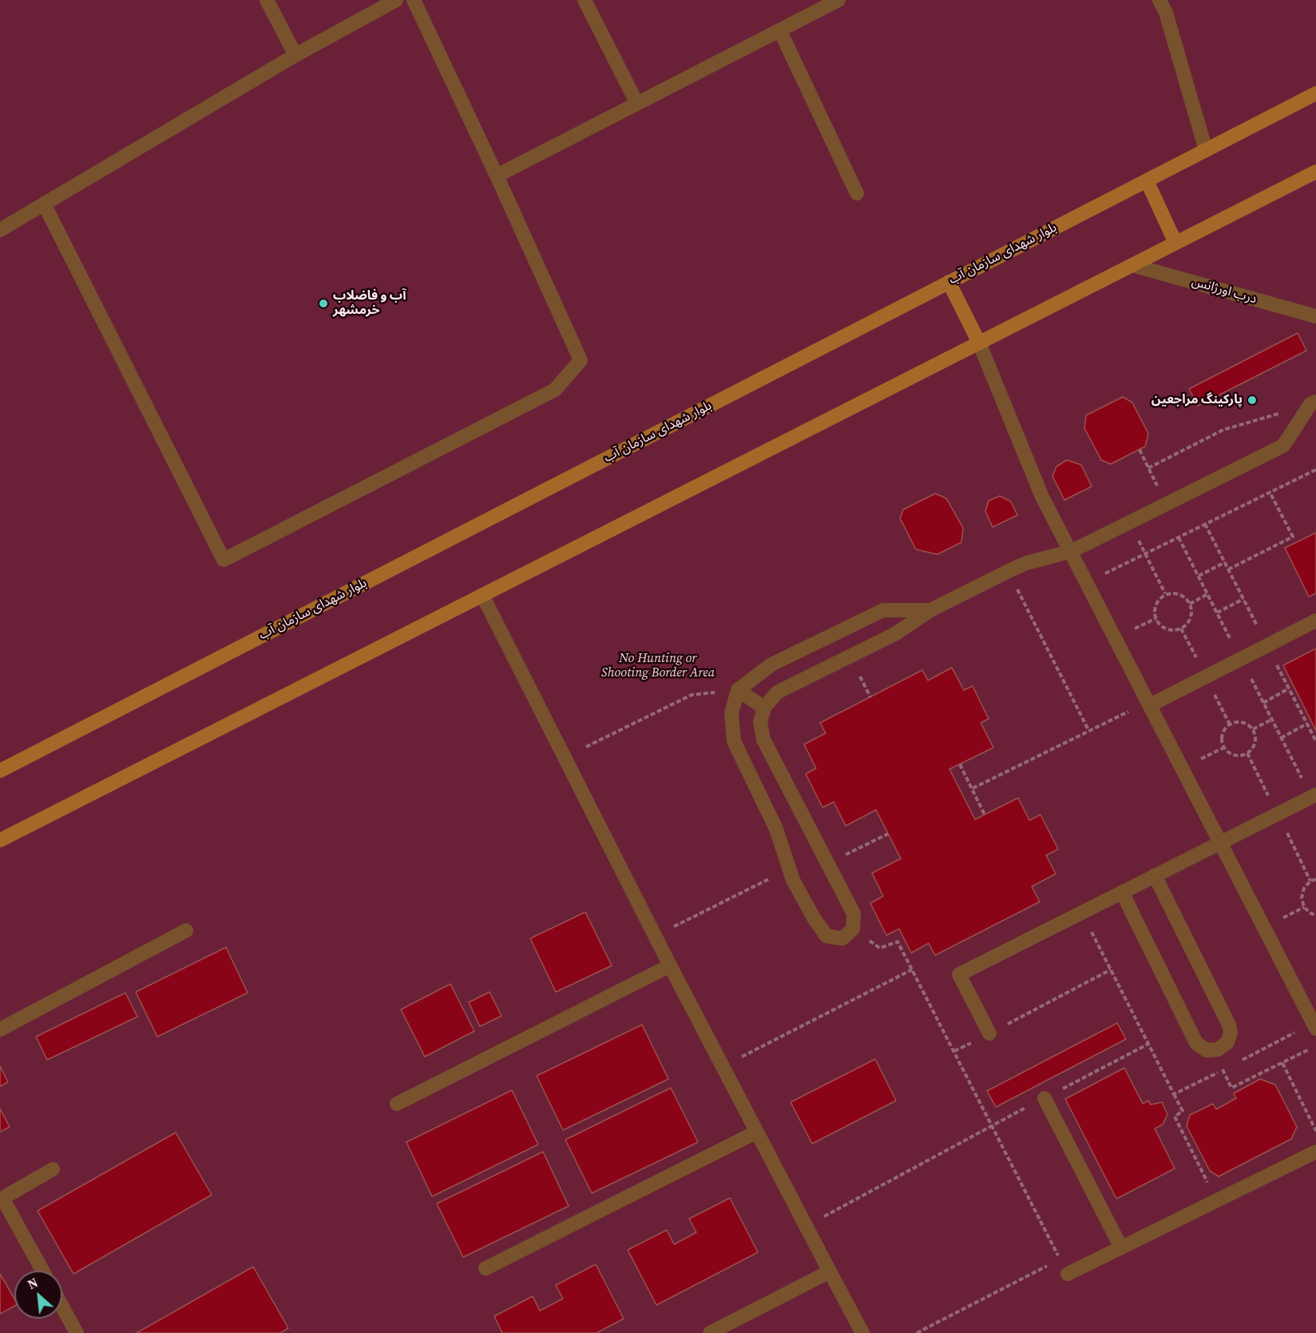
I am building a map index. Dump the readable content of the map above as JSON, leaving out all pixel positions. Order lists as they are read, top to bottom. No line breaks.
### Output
{"streets":{"main road":["بلوار شهدای سازمان آب"],"street":["درب اورژانس"]},"parks":["No Hunting or Shooting Border Area"],"places":["آب و فاضلاب خرمشهر","پارکینگ مراجعین"],"north":"top left"}
